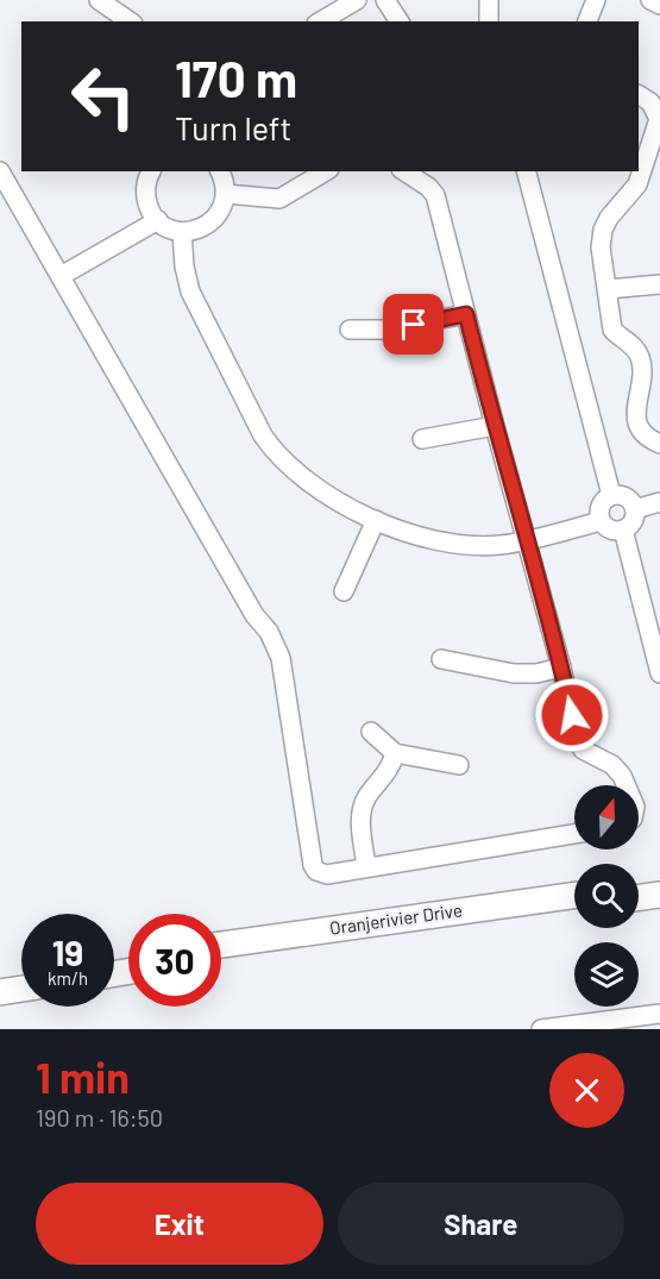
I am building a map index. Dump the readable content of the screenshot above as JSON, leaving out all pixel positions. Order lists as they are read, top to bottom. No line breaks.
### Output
{"streets":{"street":["Oranjerivier Drive"]},"north":"top","page":{"turn":["170 m","Turn left"],"speed":"19 km/h","limit":"30","heading":["1 min","190 m · 16:50"],"buttons":["Exit","Share"]}}
